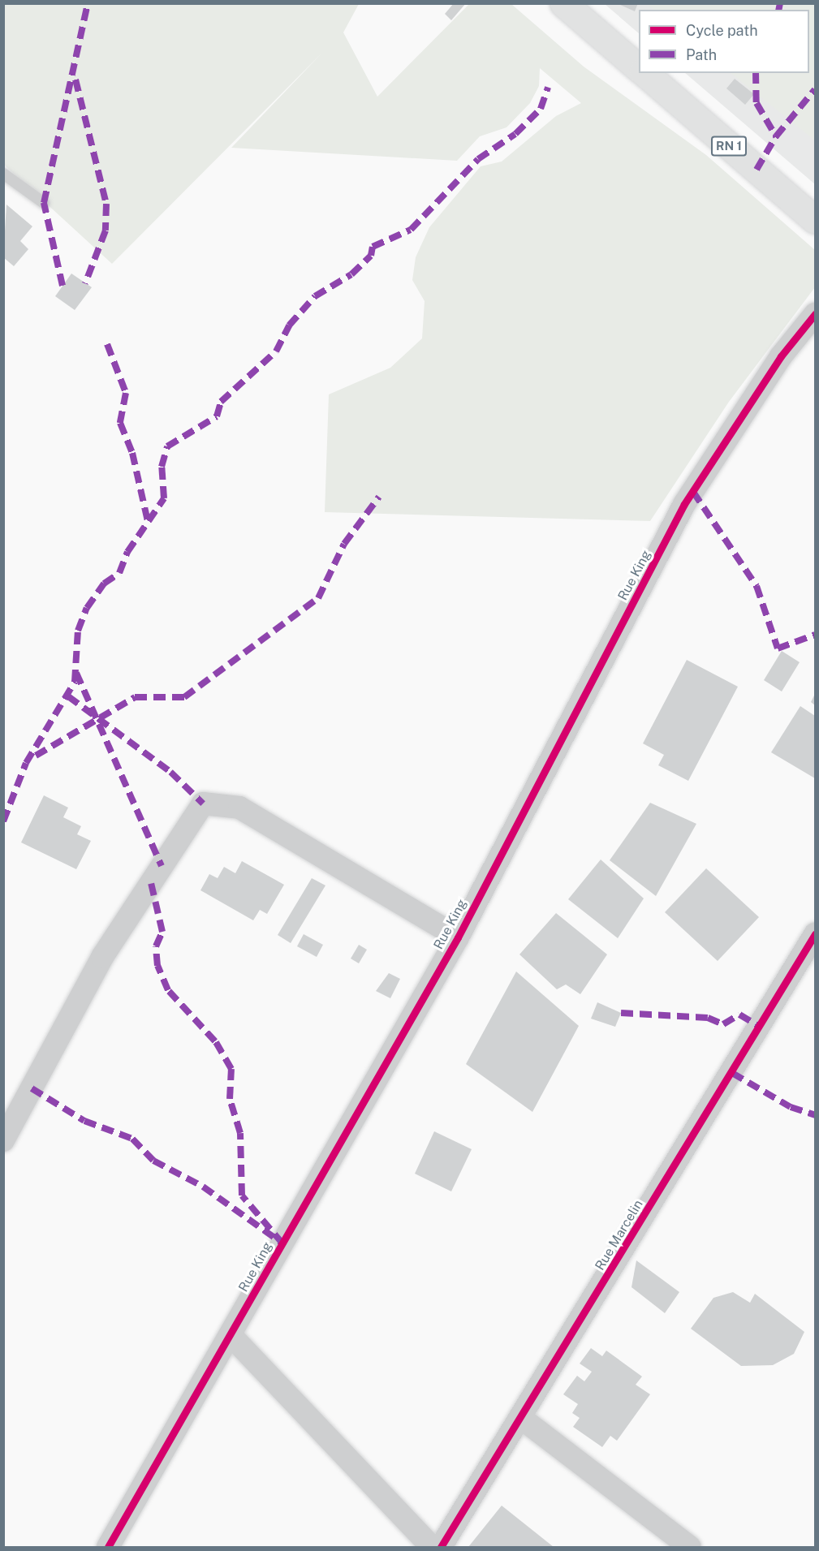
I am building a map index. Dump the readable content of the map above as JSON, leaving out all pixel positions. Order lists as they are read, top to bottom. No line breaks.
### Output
{"streets":{"main road":["RN 1"],"street":["Rue King","Rue Marcelin"]},"legend":["Cycle path","Path"]}
